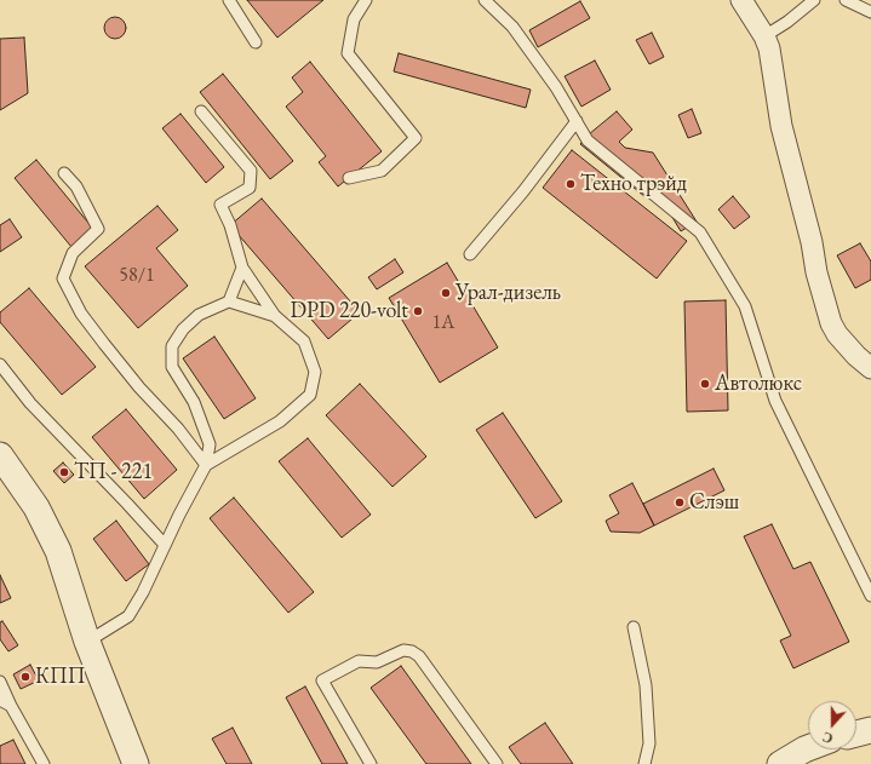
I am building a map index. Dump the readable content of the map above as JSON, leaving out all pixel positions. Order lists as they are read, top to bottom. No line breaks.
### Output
{"places":["Техно трэйд","Урал-дизель","DPD 220-volt","Автолюкс","ТП - 221","Слэш","КПП"],"house_numbers":["58/1","1А"],"north":"bottom"}
